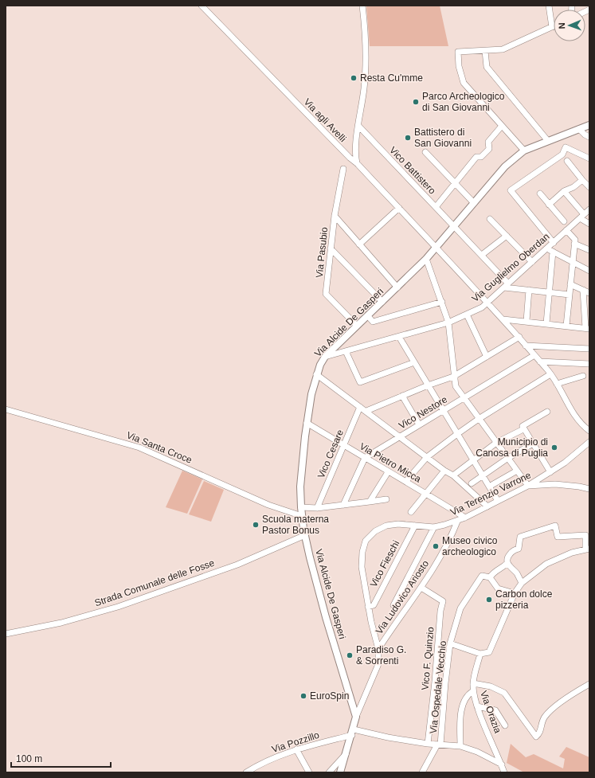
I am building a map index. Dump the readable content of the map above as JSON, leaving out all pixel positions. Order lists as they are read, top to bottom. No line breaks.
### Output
{"streets":{"street":["Via agli Avelli","Vico Battistero","Via Pasubio","Via Guglielmo Oberdan","Via Alcide De Gasperi","Vico Nestore","Via Santa Croce","Vico Cesare","Via Pietro Micca","Via Terenzio Varrone","Vico Fieschi","Strada Comunale delle Fosse","Via Ludovico Ariosto","Vico F. Quinzio","Via Ospedale Vecchio","Via Orazia","Via Pozzillo"]},"crossings":[["Via agli Avelli","Via Guglielmo Oberdan"],["Via agli Avelli","Via Alcide De Gasperi"],["Via agli Avelli","Vico Nestore"],["Vico Battistero","Via Guglielmo Oberdan"],["Vico Battistero","Via Alcide De Gasperi"],["Via Pasubio","Via Alcide De Gasperi"],["Via Guglielmo Oberdan","Via Alcide De Gasperi"],["Via Alcide De Gasperi","Via Santa Croce"],["Via Alcide De Gasperi","Via Pietro Micca"],["Via Alcide De Gasperi","Via Terenzio Varrone"],["Via Alcide De Gasperi","Strada Comunale delle Fosse"],["Vico Nestore","Via Pietro Micca"],["Vico Cesare","Via Pietro Micca"],["Via Pietro Micca","Via Terenzio Varrone"],["Via Terenzio Varrone","Vico Fieschi"],["Via Terenzio Varrone","Via Ludovico Ariosto"],["Via Ludovico Ariosto","Vico F. Quinzio"]],"places":["Resta Cu'mme","Parco Archeologico di San Giovanni","Battistero di San Giovanni","Municipio di Canosa di Puglia","Scuola materna Pastor Bonus","Museo civico archeologico","Carbon dolce pizzeria","Paradiso G. & Sorrenti","EuroSpin"],"scale_bar":"100 m","north":"left"}
